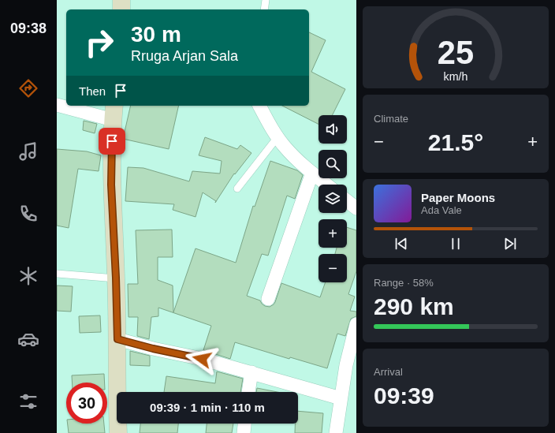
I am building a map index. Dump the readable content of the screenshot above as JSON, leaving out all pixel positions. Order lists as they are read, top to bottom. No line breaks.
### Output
{"page":{"tabs":"09:38","turn":["30 m","Rruga Arjan Sala"],"then":"Then","tile":["Climate",["Range · 58%","290 km"],["Arrival","09:39"]],"map_buttons":["+","−"],"heat":["−","21.5°","+"],"song":["Paper Moons","Ada Vale"],"limit":"30","trip":"09:39 · 1 min · 110 m","gauge":["25","km/h"]}}
